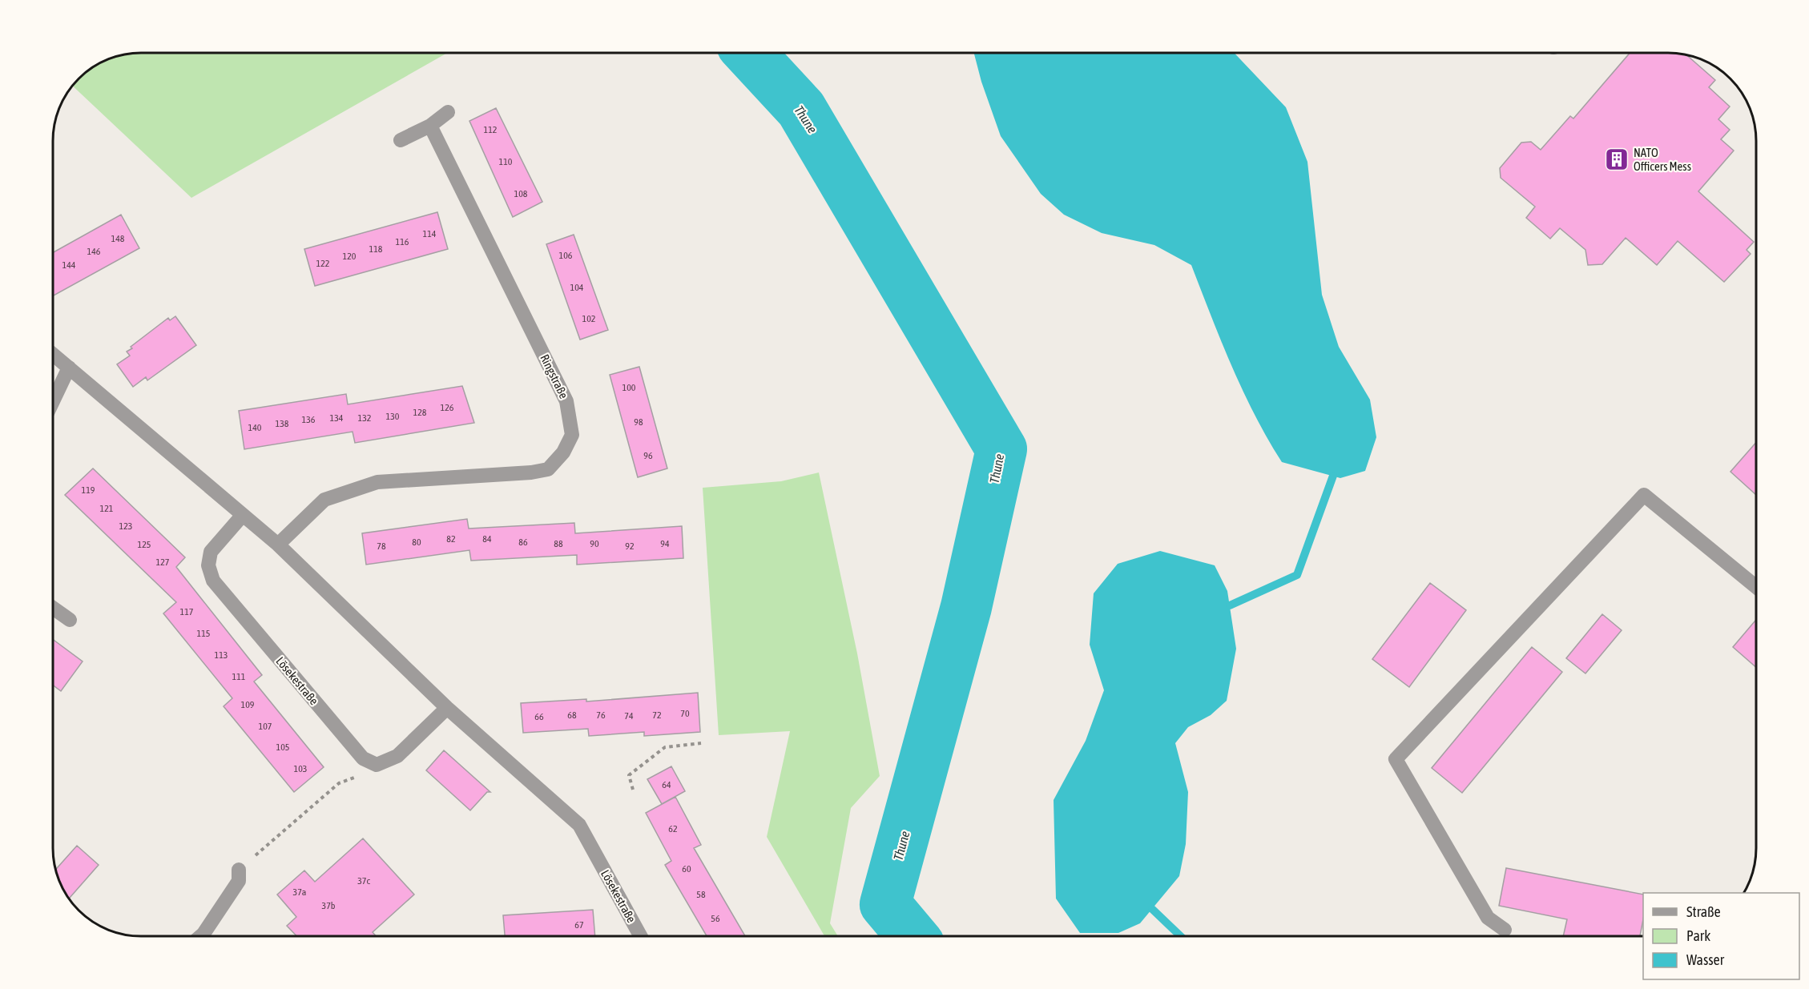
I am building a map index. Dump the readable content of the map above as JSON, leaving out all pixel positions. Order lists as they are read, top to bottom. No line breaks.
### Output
{"streets":{"street":["Ringstraße","Lösekestraße"]},"crossings":[["Ringstraße","Lösekestraße"]],"water":["Thune"],"places":{"building":["NATO Officers Mess"]},"house_numbers":["112","110","108","114","148","116","118","146","106","120","122","144","104","102","100","126","128","130","134","132","136","98","138","140","96","119","121","123","82","84","80","86","88","90","94","125","78","92","127","117","115","113","111","109","70","68","76","72","74","66","107","105","103","64","62","60","37c","37a","58","37b","56","67"],"legend":["Straße","Park","Wasser"]}
